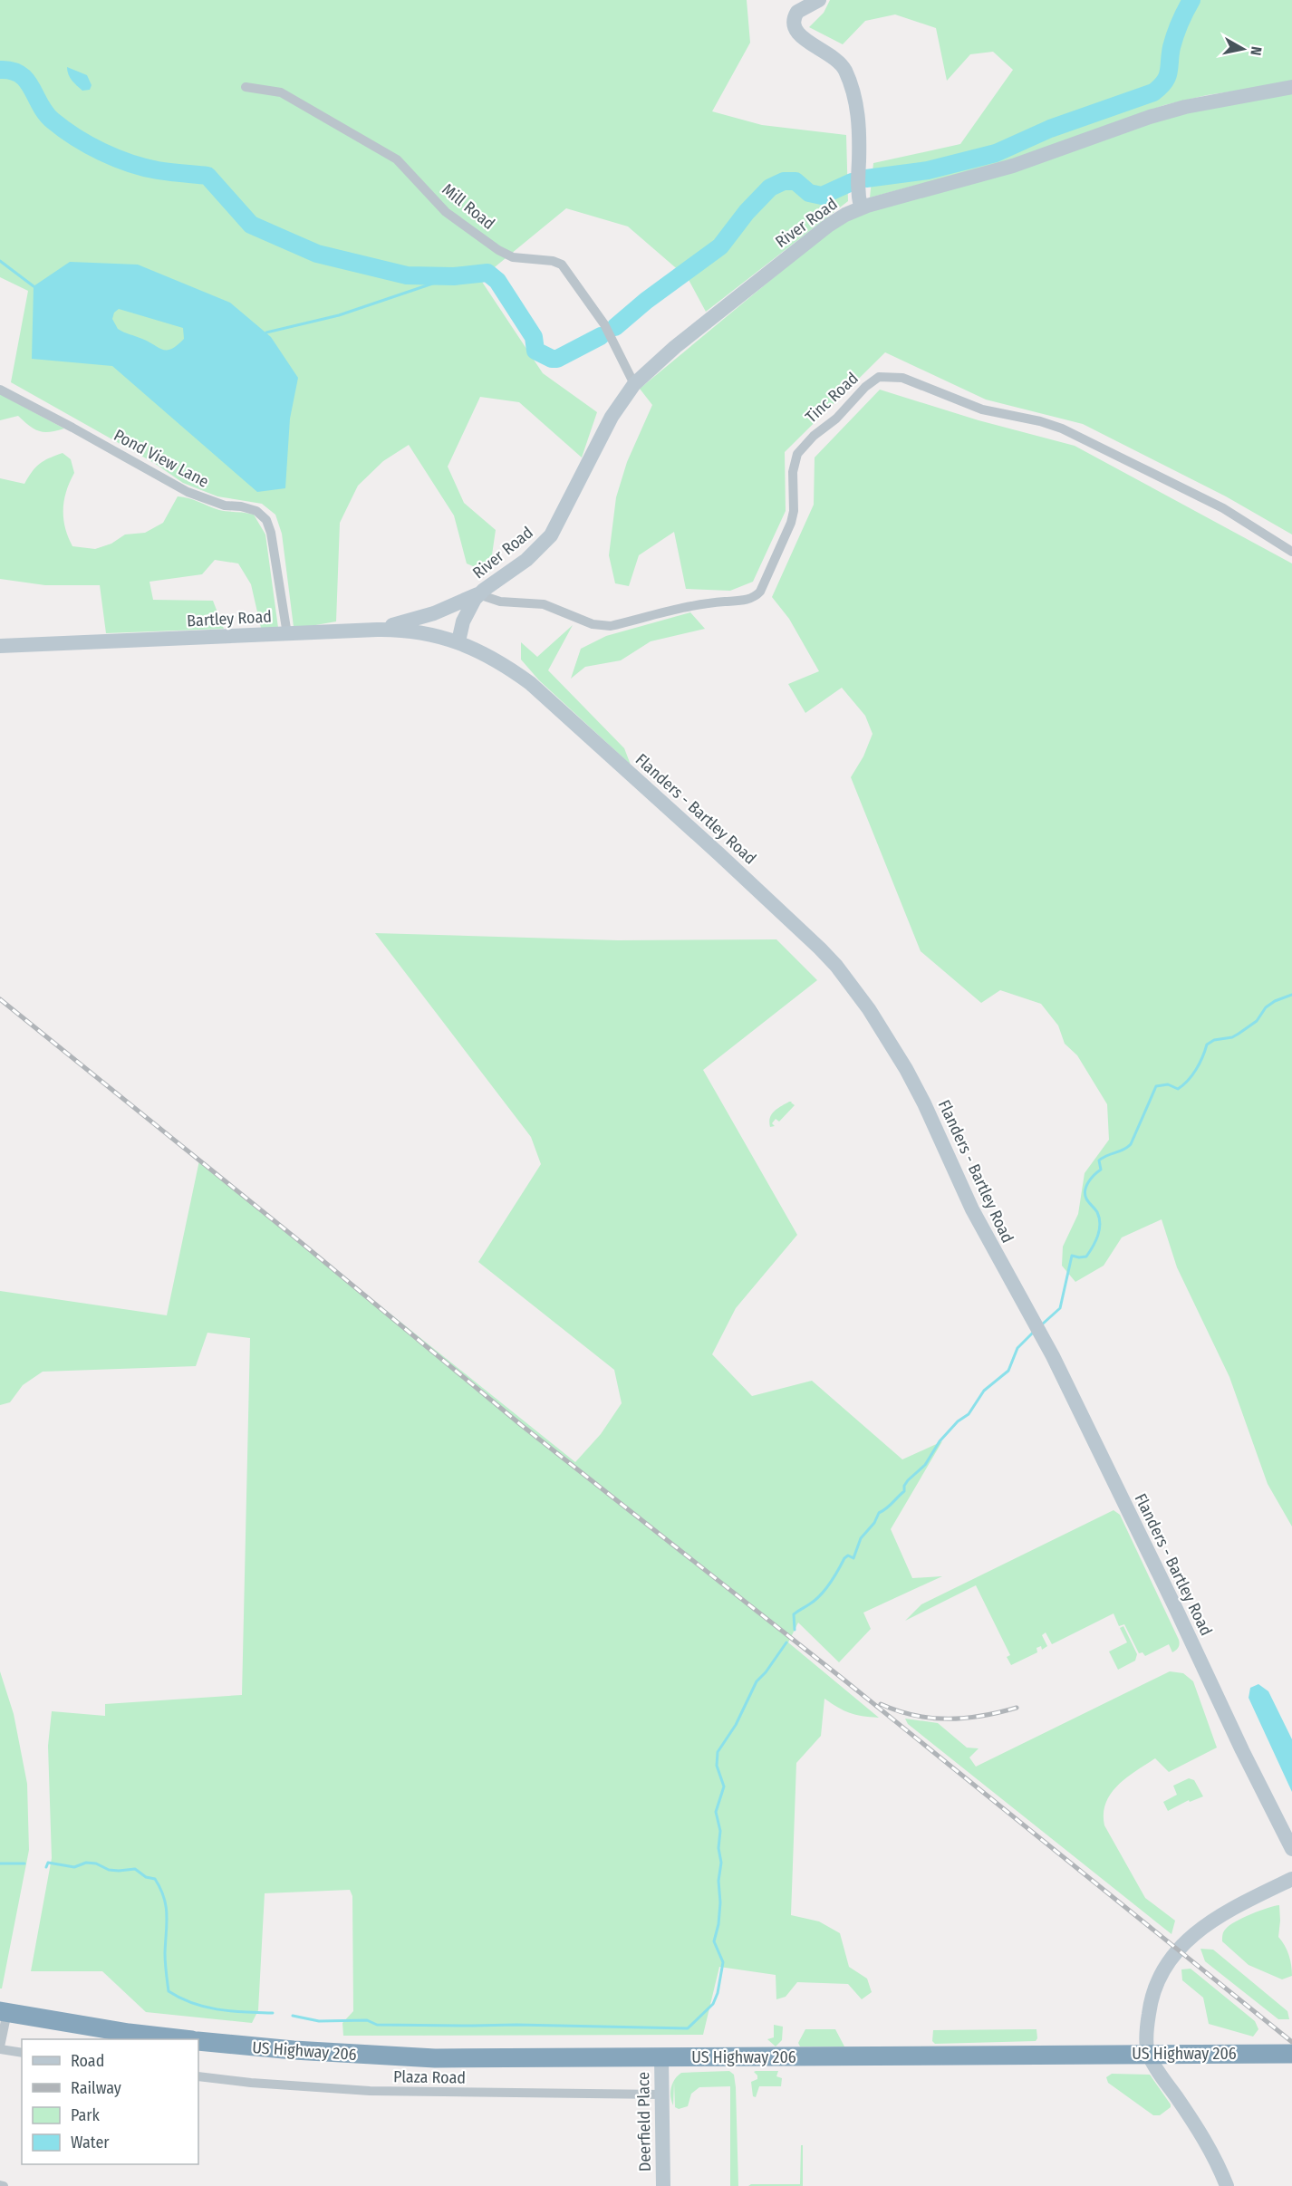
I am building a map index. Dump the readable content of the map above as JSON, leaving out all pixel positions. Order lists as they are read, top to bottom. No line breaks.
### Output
{"streets":{"highway":["US Highway 206"],"main road":["River Road","Bartley Road","Flanders - Bartley Road","Deerfield Place"],"street":["Mill Road","Tinc Road","Pond View Lane","Plaza Road"]},"crossings":[["Mill Road","River Road"],["River Road","Tinc Road"],["River Road","Bartley Road"],["River Road","Flanders - Bartley Road"],["Pond View Lane","Bartley Road"],["Bartley Road","Flanders - Bartley Road"],["US Highway 206","Deerfield Place"],["Plaza Road","Deerfield Place"]],"legend":["Road","Railway","Park","Water"],"north":"right"}
